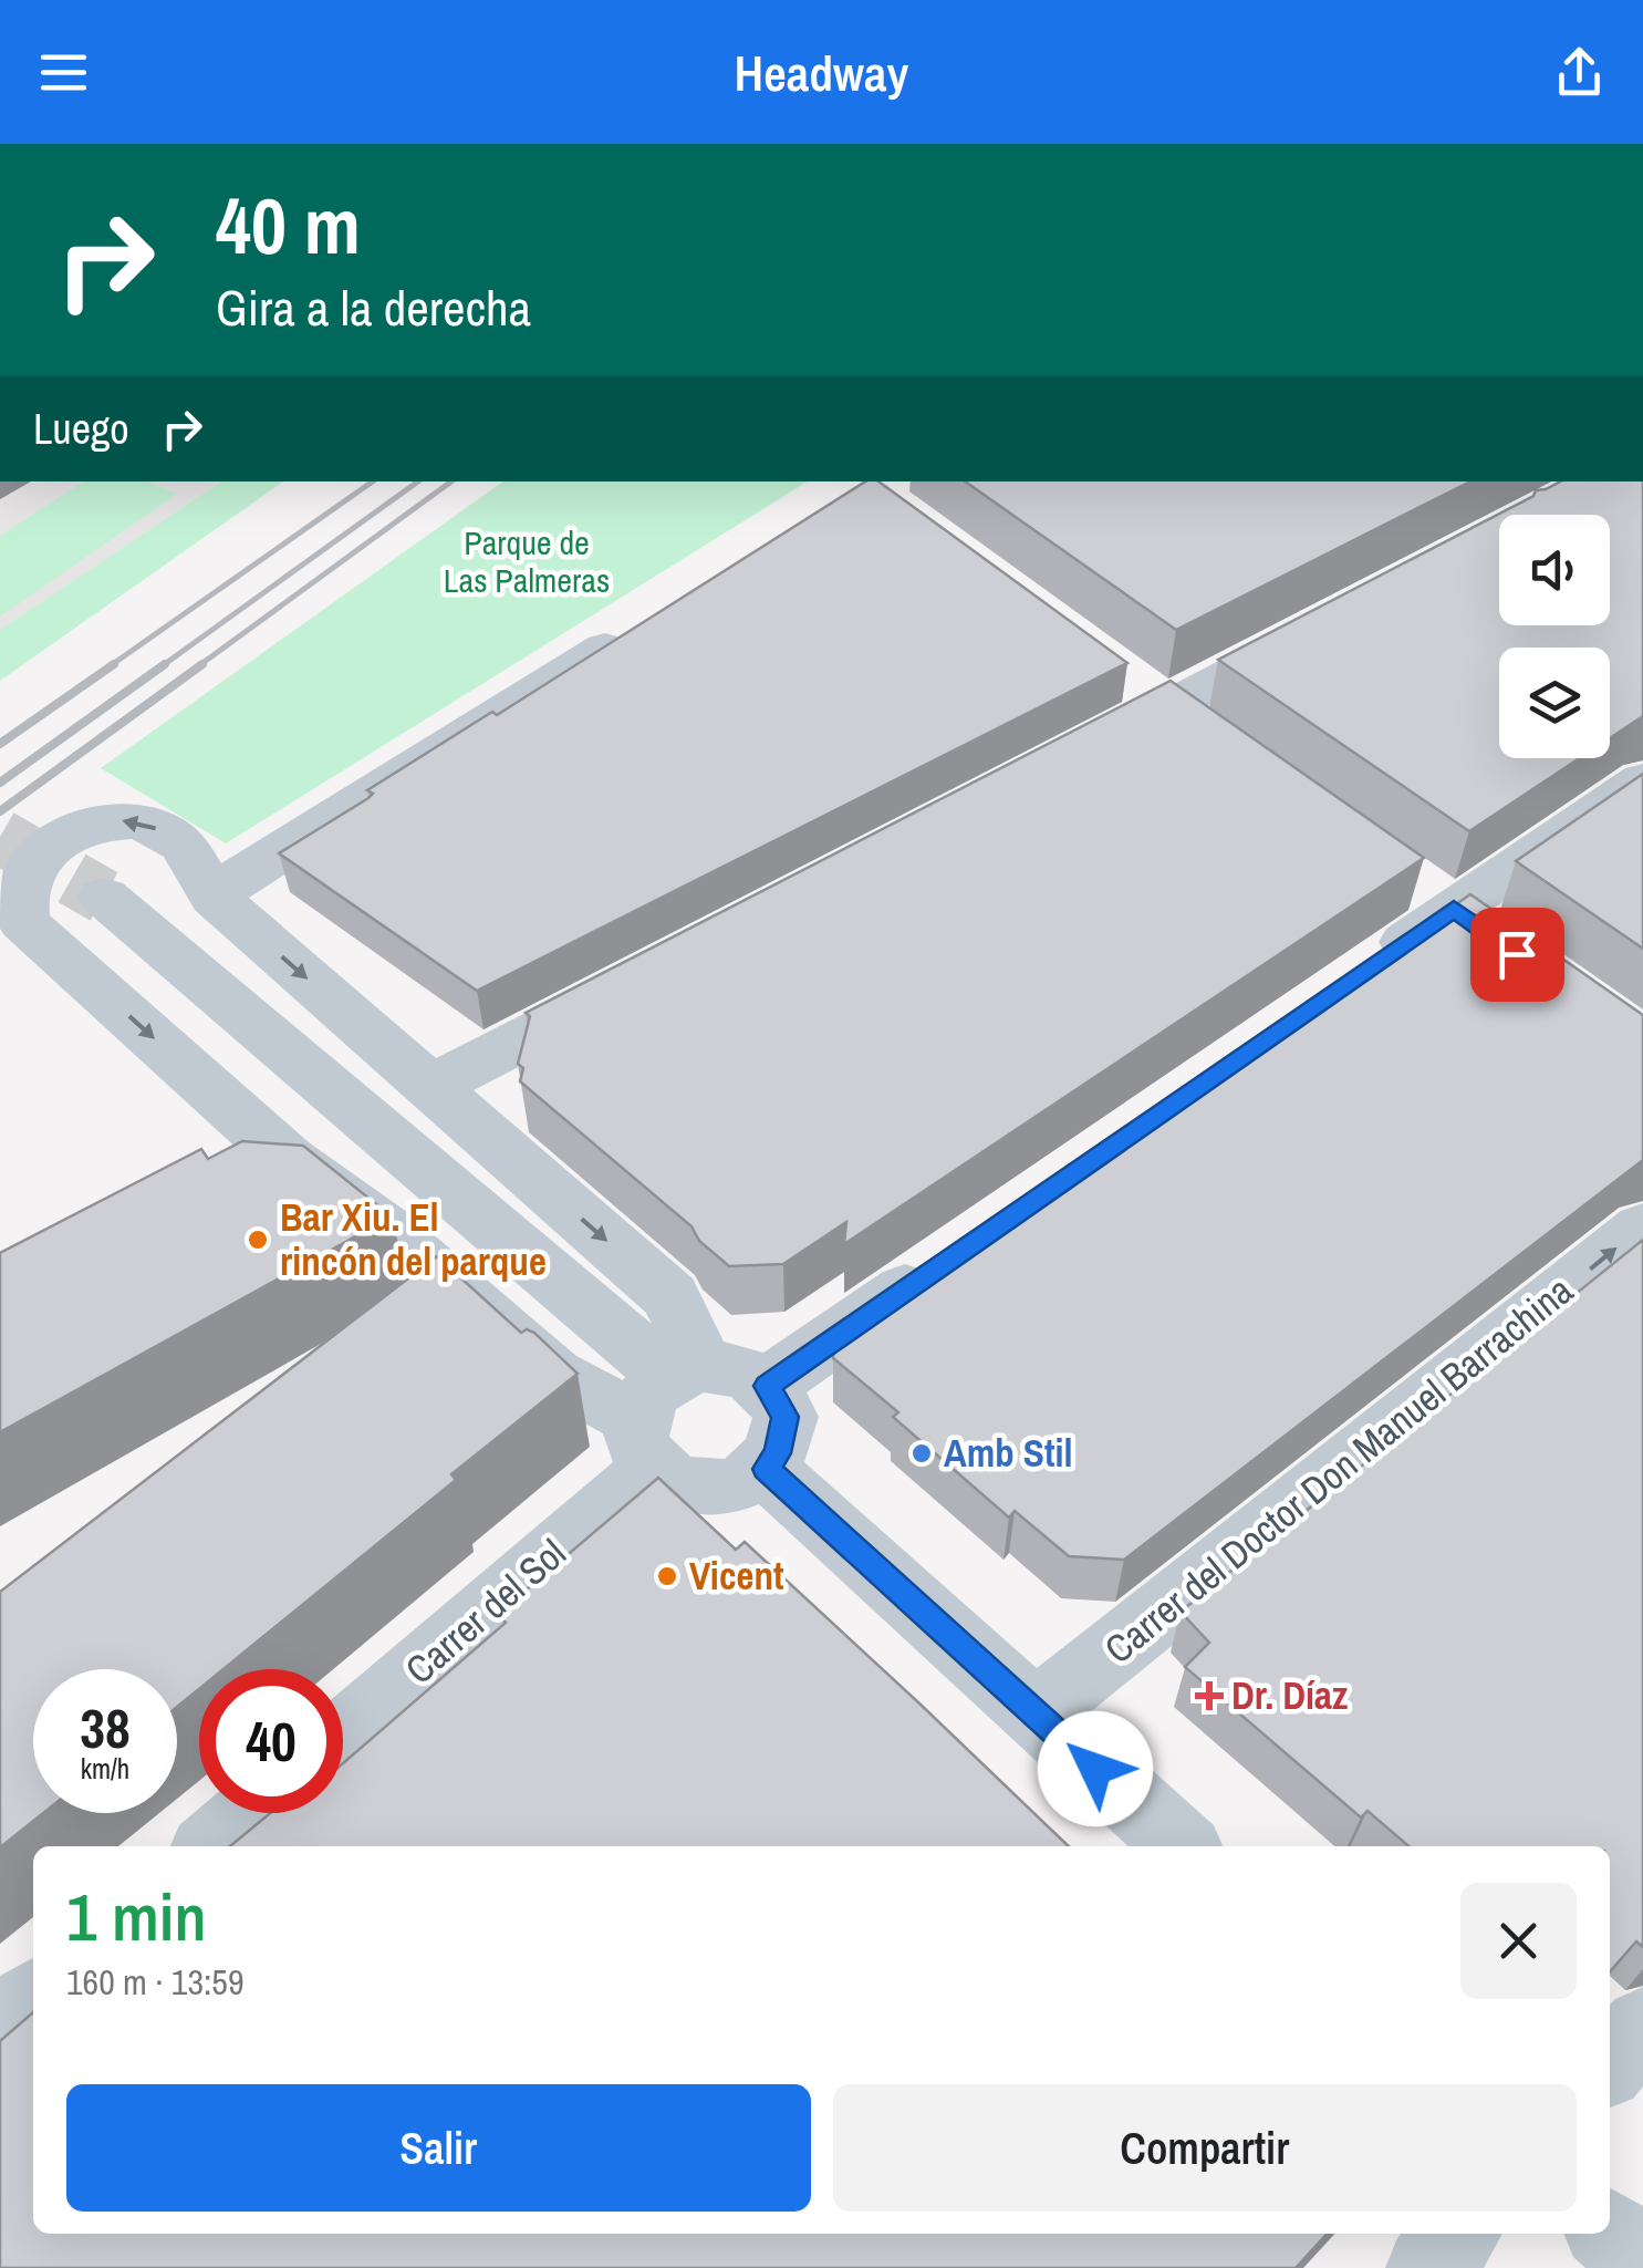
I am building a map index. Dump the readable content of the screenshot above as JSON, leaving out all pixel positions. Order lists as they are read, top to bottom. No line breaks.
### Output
{"streets":{"street":["Carrer del Doctor Don Manuel Barrachina","Carrer del Sol"]},"parks":["Parque de Las Palmeras"],"places":{"other":["Bar Xiu. El rincón del parque","Amb Stil","Vicent"],"health":["Dr. Díaz"]},"page":{"header":"Headway","turn":["40 m","Gira a la derecha"],"then":"Luego","speed":"38 km/h","limit":"40","heading":["1 min","160 m · 13:59"],"buttons":["Salir","Compartir"]}}
